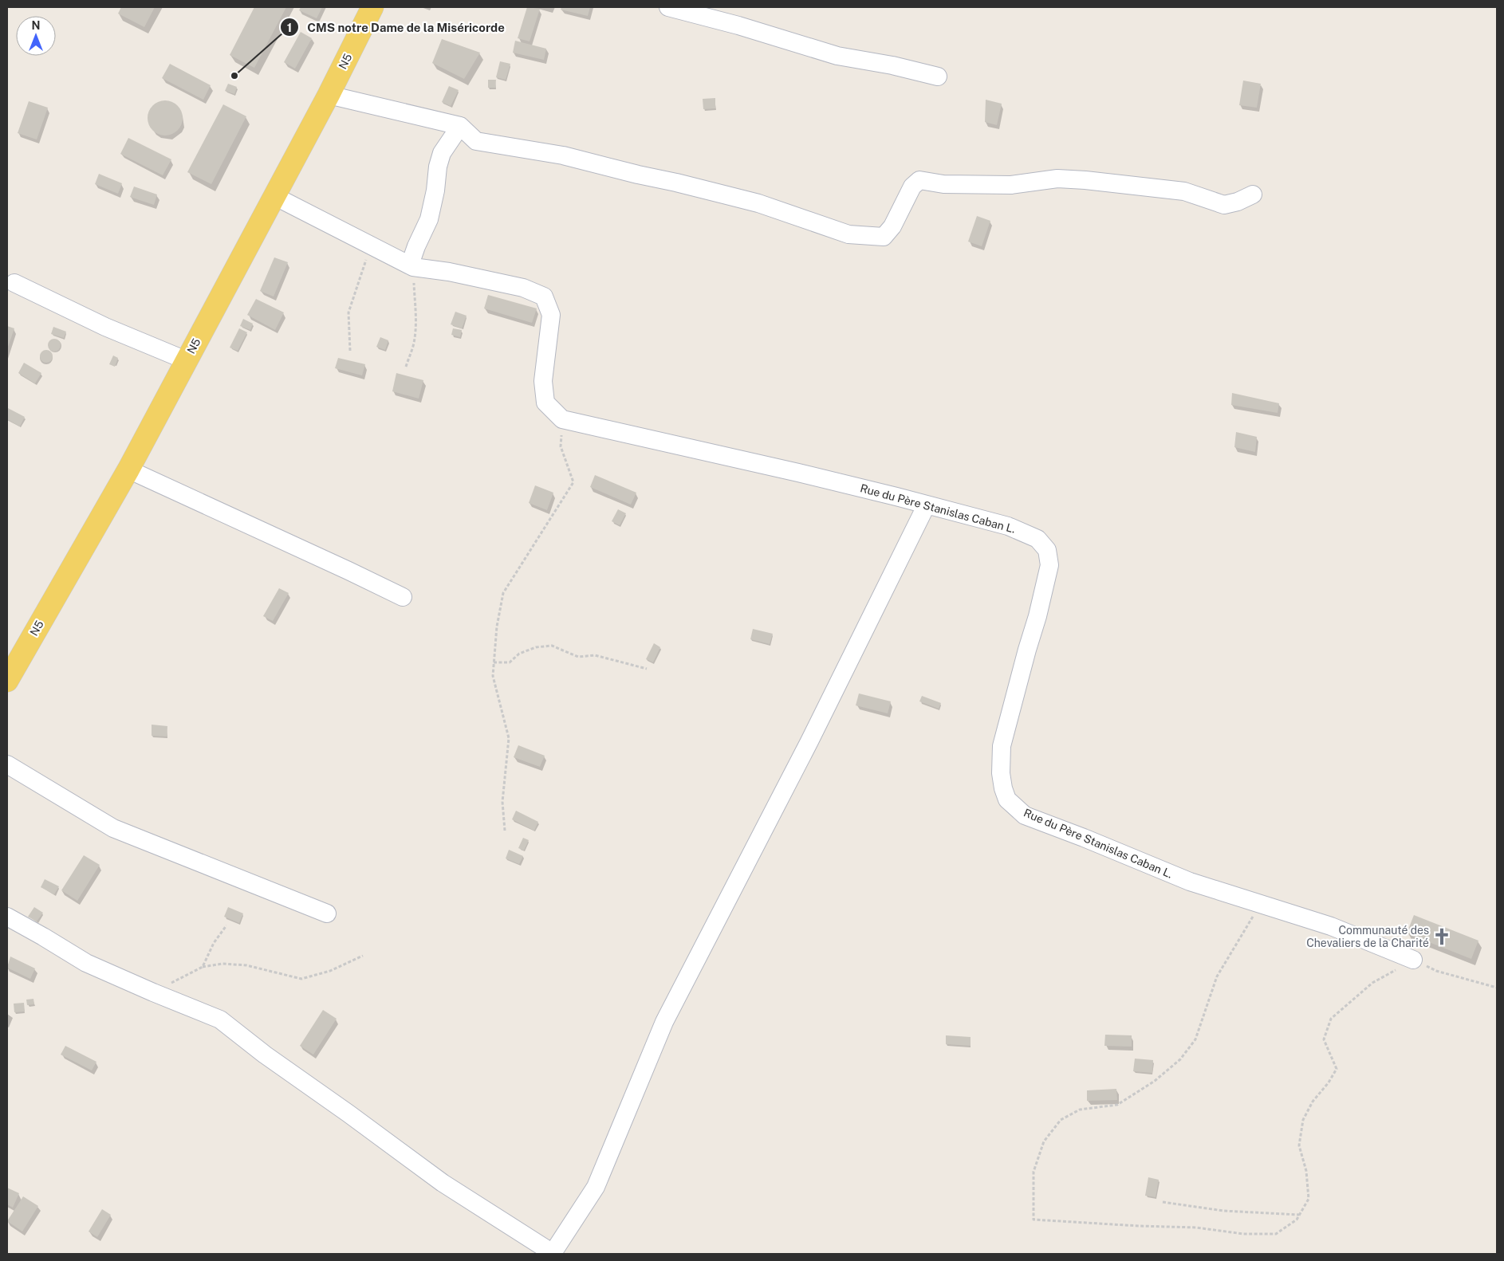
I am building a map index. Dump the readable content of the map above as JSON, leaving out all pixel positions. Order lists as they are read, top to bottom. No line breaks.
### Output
{"streets":{"main road":["N5"],"street":["Rue du Père Stanislas Caban L."]},"places":{"other":["CMS notre Dame de la Miséricorde"],"church":["Communauté des Chevaliers de la Charité"]},"north":"top"}
